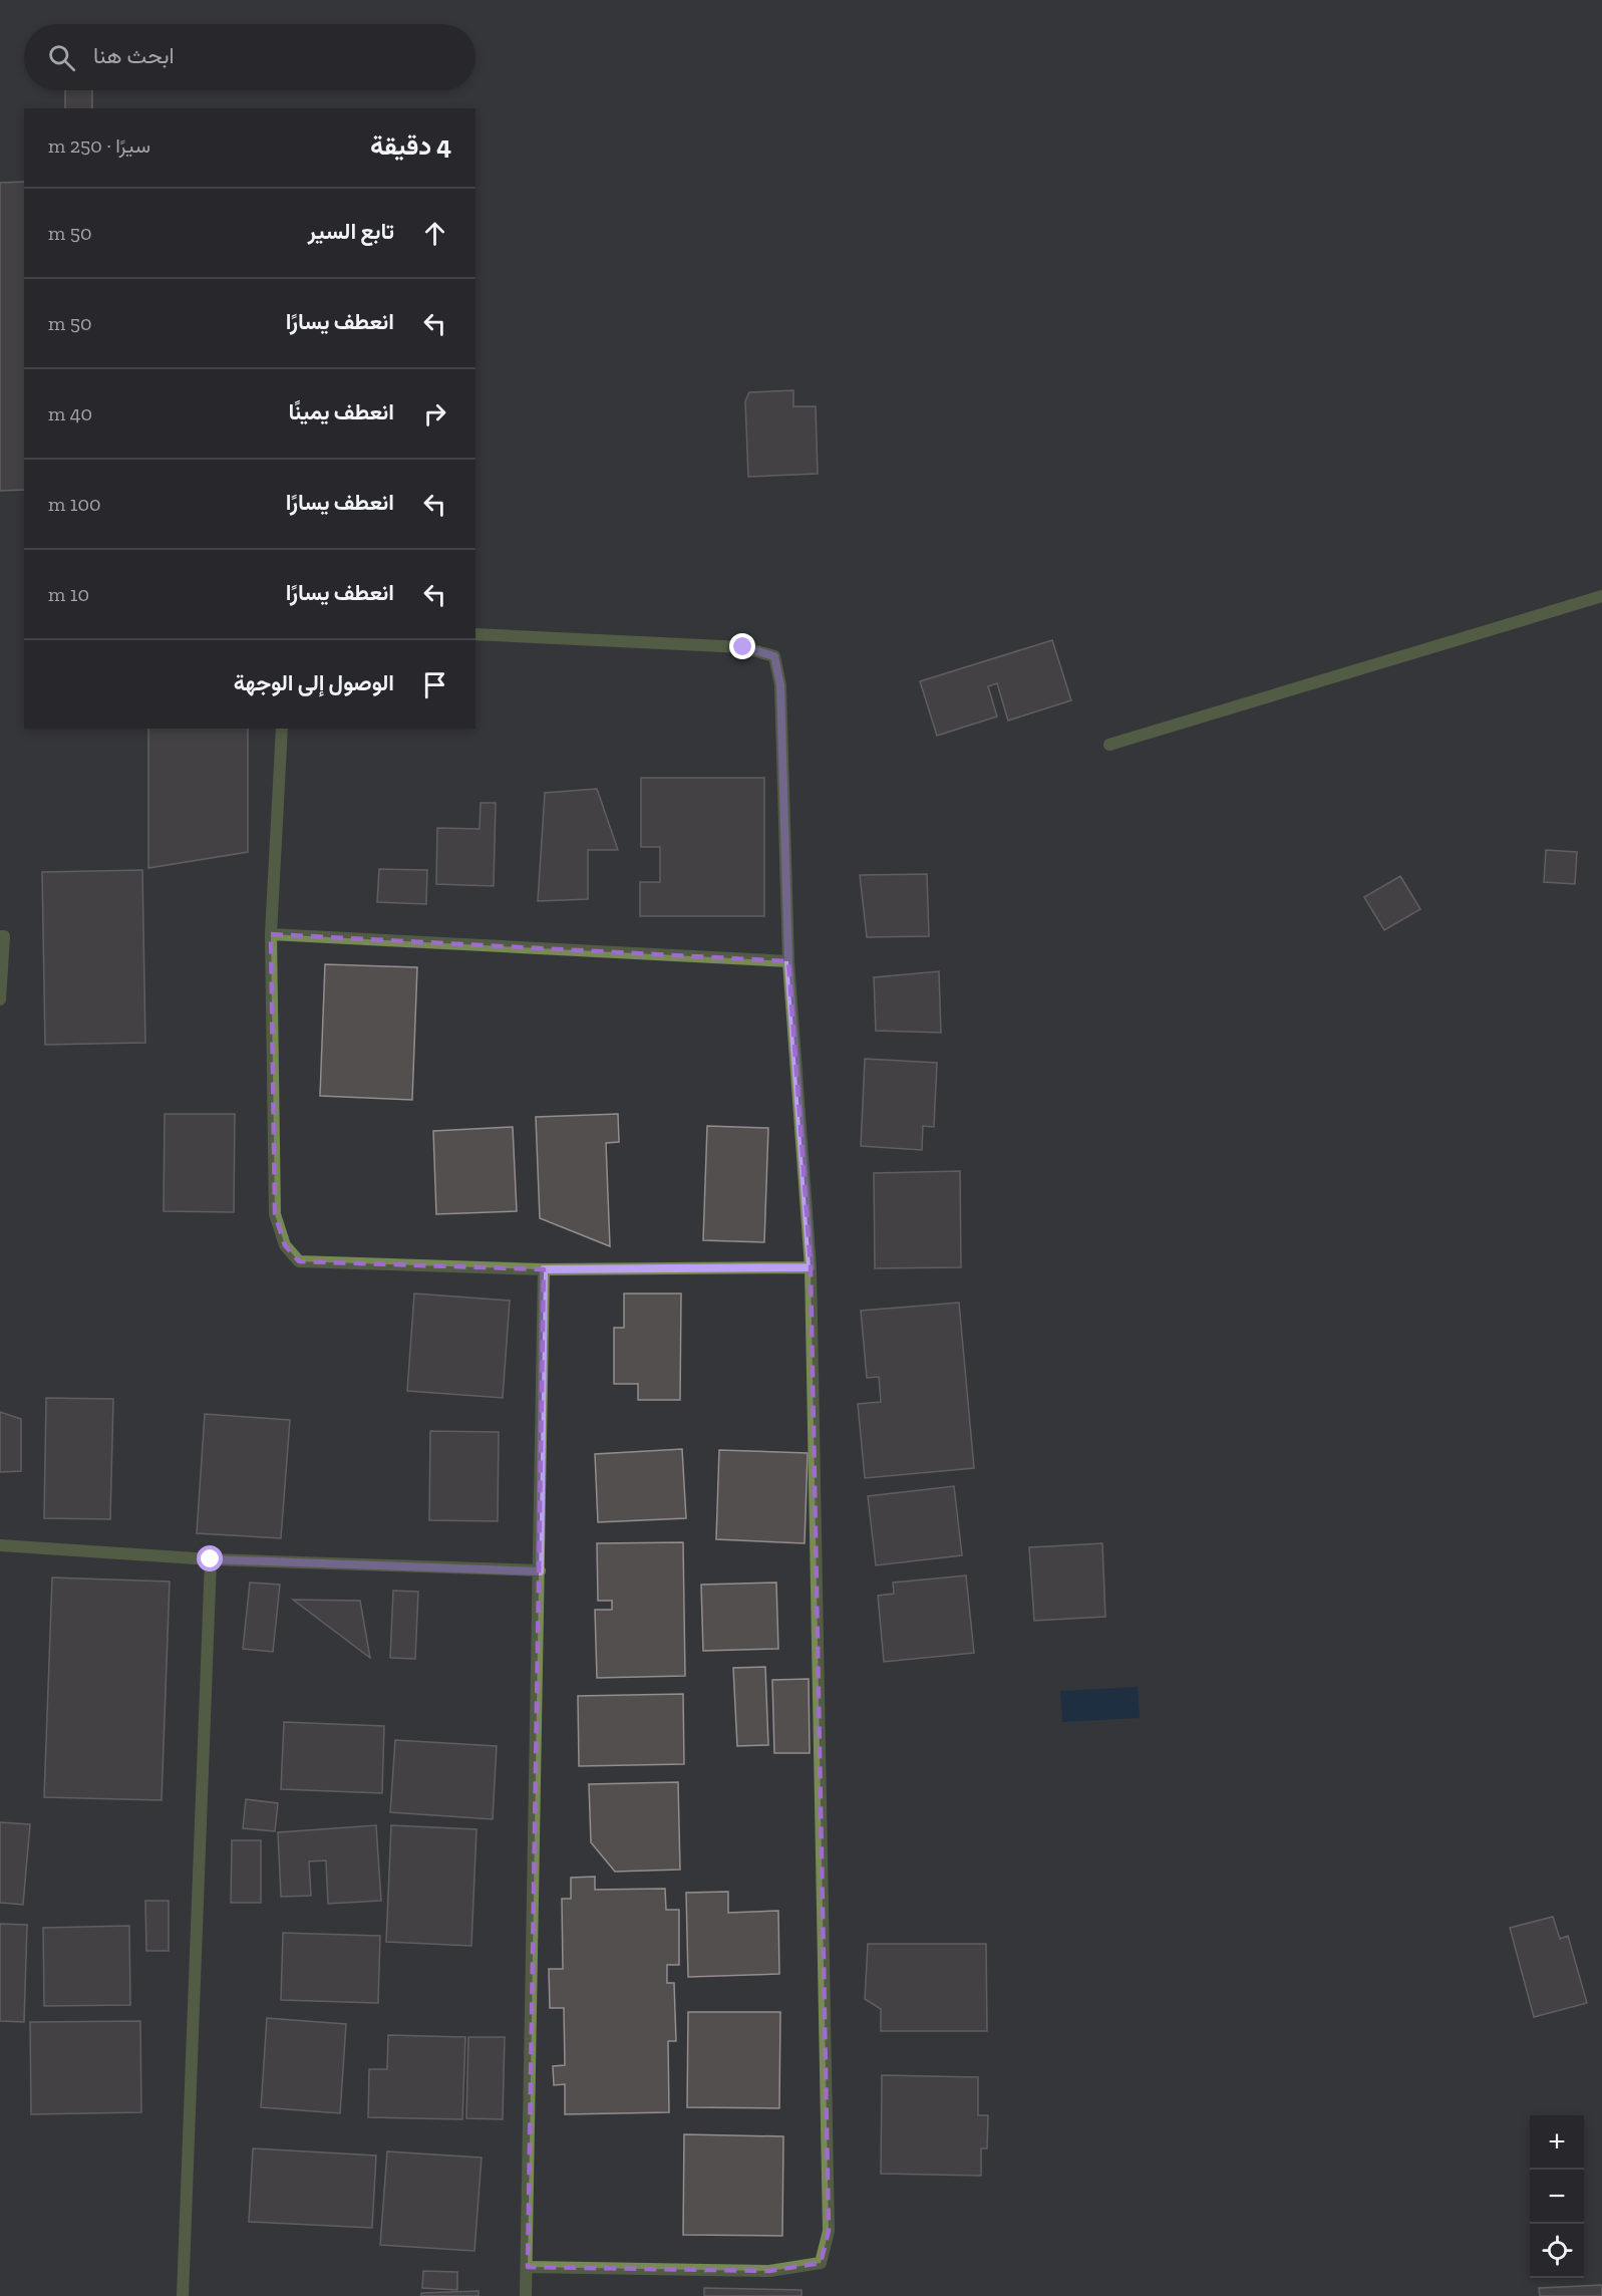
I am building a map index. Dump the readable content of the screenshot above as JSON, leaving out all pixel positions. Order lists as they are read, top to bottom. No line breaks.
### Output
{"page":{"search":"ابحث هنا","heading":["4 دقيقة","سيرًا · 250 m"],"list":[["تابع السير","50 m"],["انعطف يسارًا","50 m"],["انعطف يمينًا","40 m"],["انعطف يسارًا","100 m"],["انعطف يسارًا","10 m"],"الوصول إلى الوجهة"],"map_buttons":["+","−"]}}
